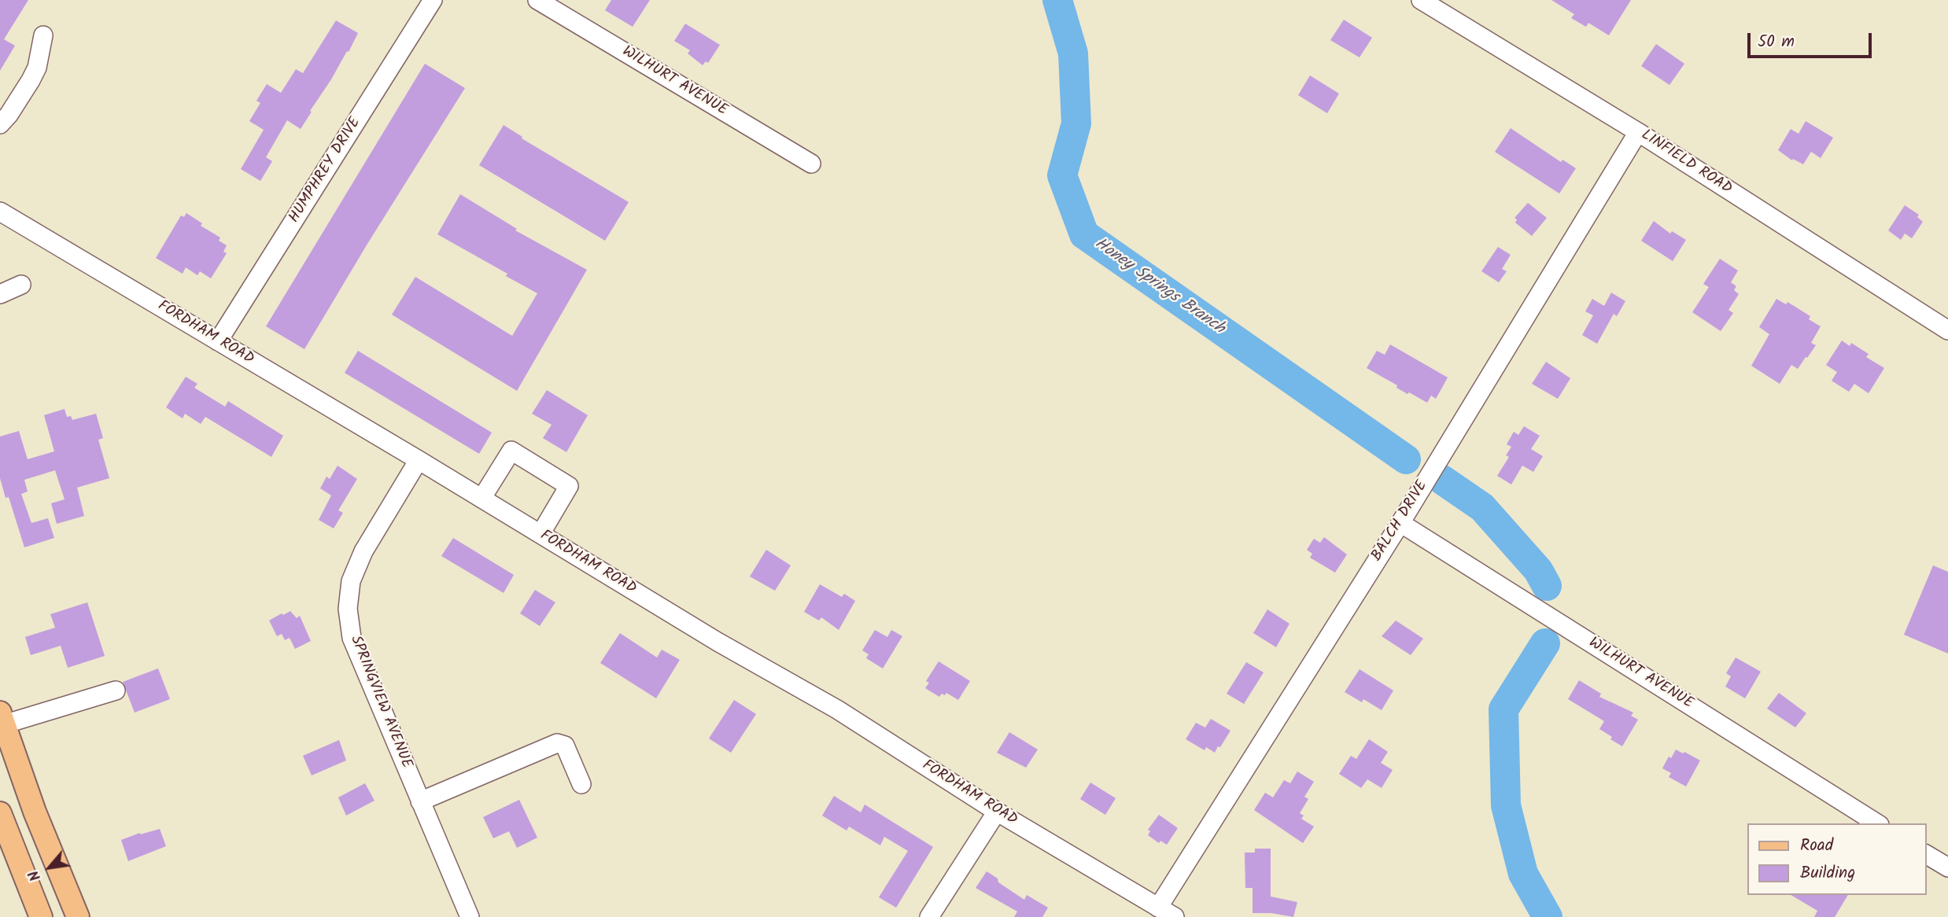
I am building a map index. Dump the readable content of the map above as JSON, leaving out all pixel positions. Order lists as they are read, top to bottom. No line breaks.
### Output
{"streets":{"street":["WILHURT AVENUE","LINFIELD ROAD","HUMPHREY DRIVE","FORDHAM ROAD","BALCH DRIVE","SPRINGVIEW AVENUE"]},"crossings":[["WILHURT AVENUE","BALCH DRIVE"],["LINFIELD ROAD","BALCH DRIVE"],["HUMPHREY DRIVE","FORDHAM ROAD"],["FORDHAM ROAD","BALCH DRIVE"],["FORDHAM ROAD","SPRINGVIEW AVENUE"]],"water":["Honey Springs Branch"],"legend":["Road","Building"],"scale_bar":"50 m","north":"bottom left"}
